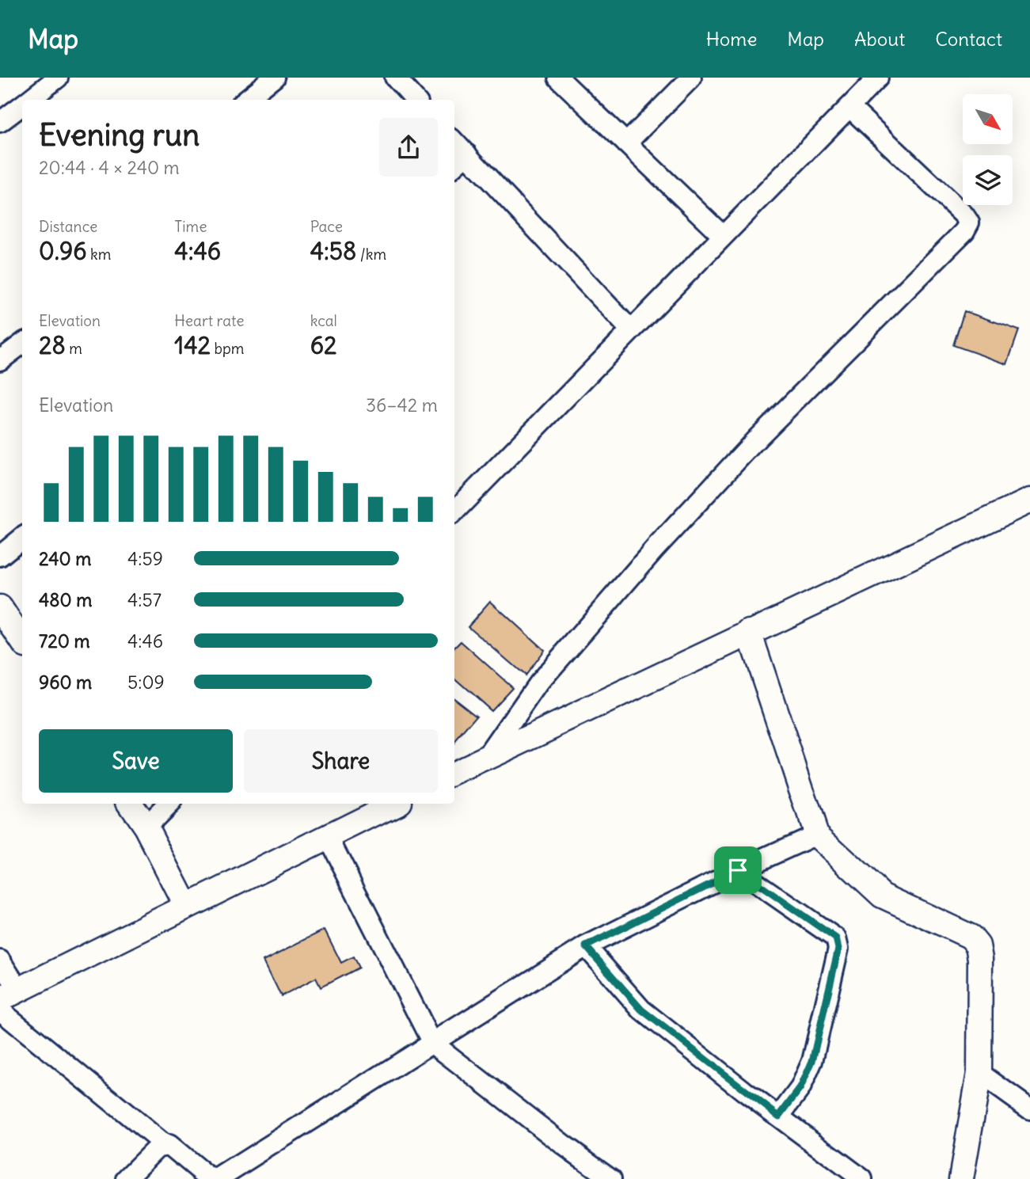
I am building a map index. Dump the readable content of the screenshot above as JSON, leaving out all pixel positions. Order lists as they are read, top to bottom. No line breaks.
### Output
{"north":"bottom right","page":{"header":"Map","nav":["Home","Map","About","Contact"],"heading":["Evening run","20:44 · 4 × 240 m"],"stats":[["Distance","0.96 km"],["Time","4:46"],["Pace","4:58 /km"],["Elevation","28 m"],["Heart rate","142 bpm"],["kcal","62"]],"chart":["Elevation","36–42 m"],"list":[{"name":"240 m","note":"4:59"},{"name":"480 m","note":"4:57"},{"name":"720 m","note":"4:46"},{"name":"960 m","note":"5:09"}],"buttons":["Save","Share"]}}
